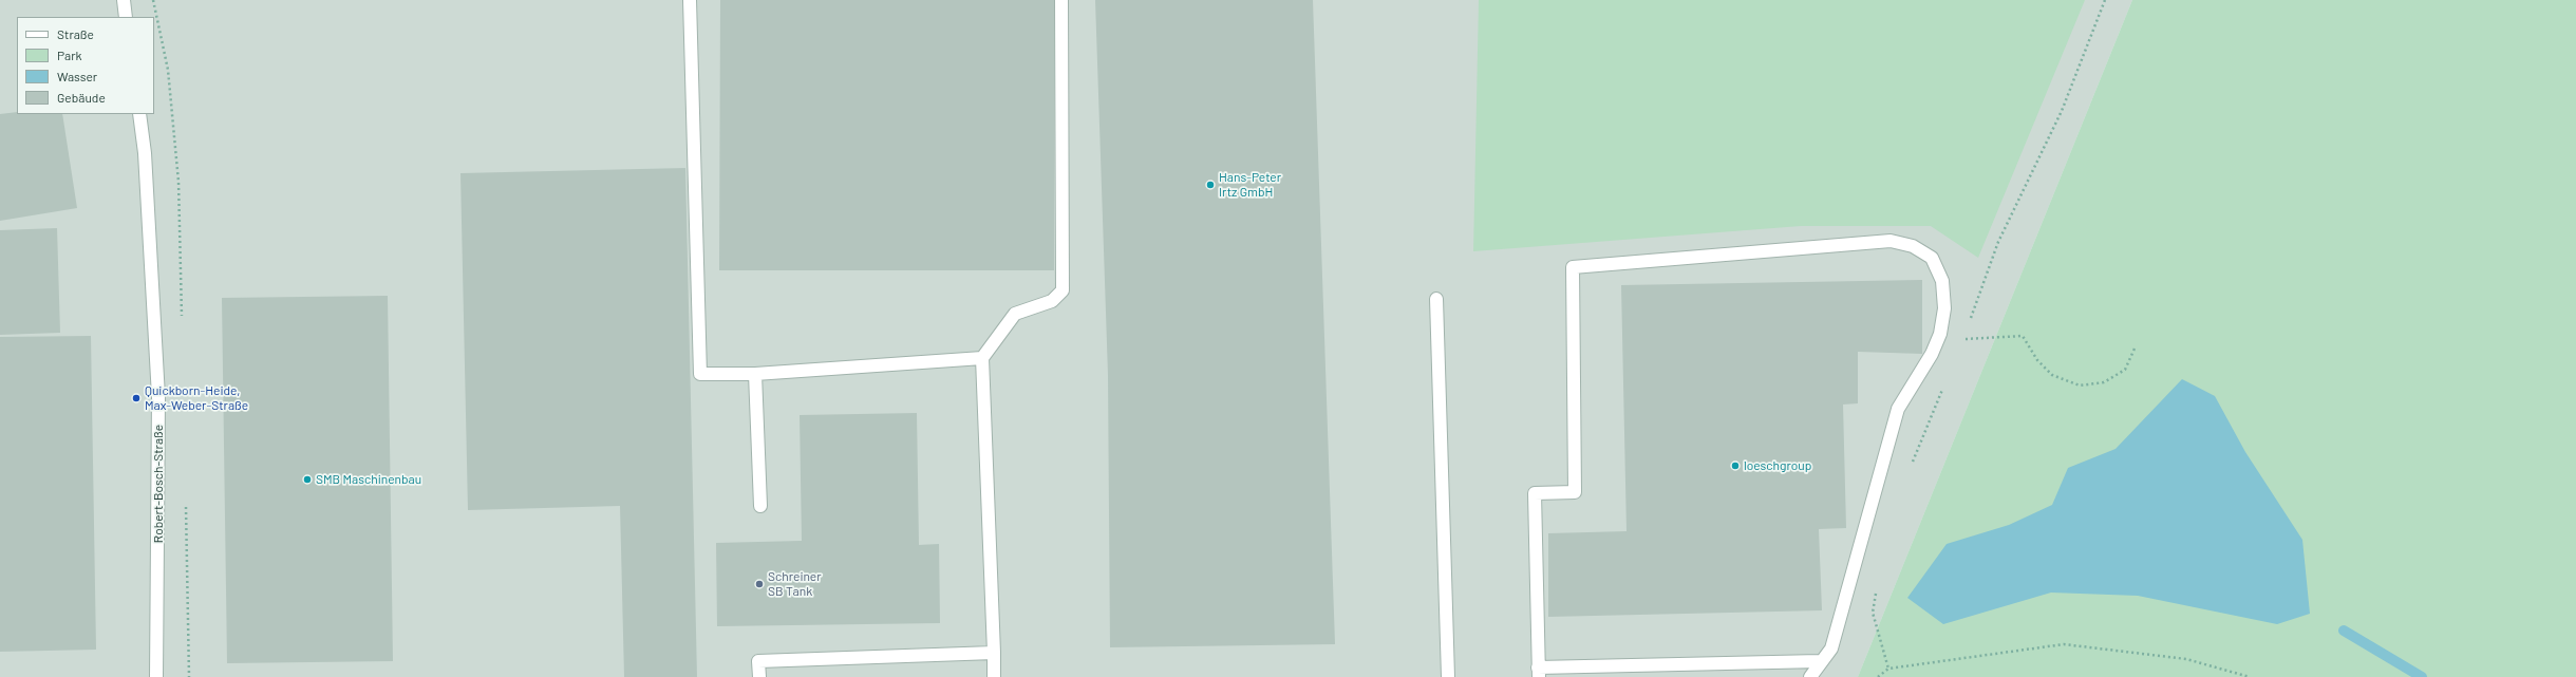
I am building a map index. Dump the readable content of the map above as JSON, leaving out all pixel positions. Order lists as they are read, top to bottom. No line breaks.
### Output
{"streets":{"street":["Robert-Bosch-Straße"]},"places":["Hans-Peter Irtz GmbH","Quickborn-Heide, Max-Weber-Straße","loeschgroup","SMB Maschinenbau","Schreiner SB Tank"],"legend":["Straße","Park","Wasser","Gebäude"]}
